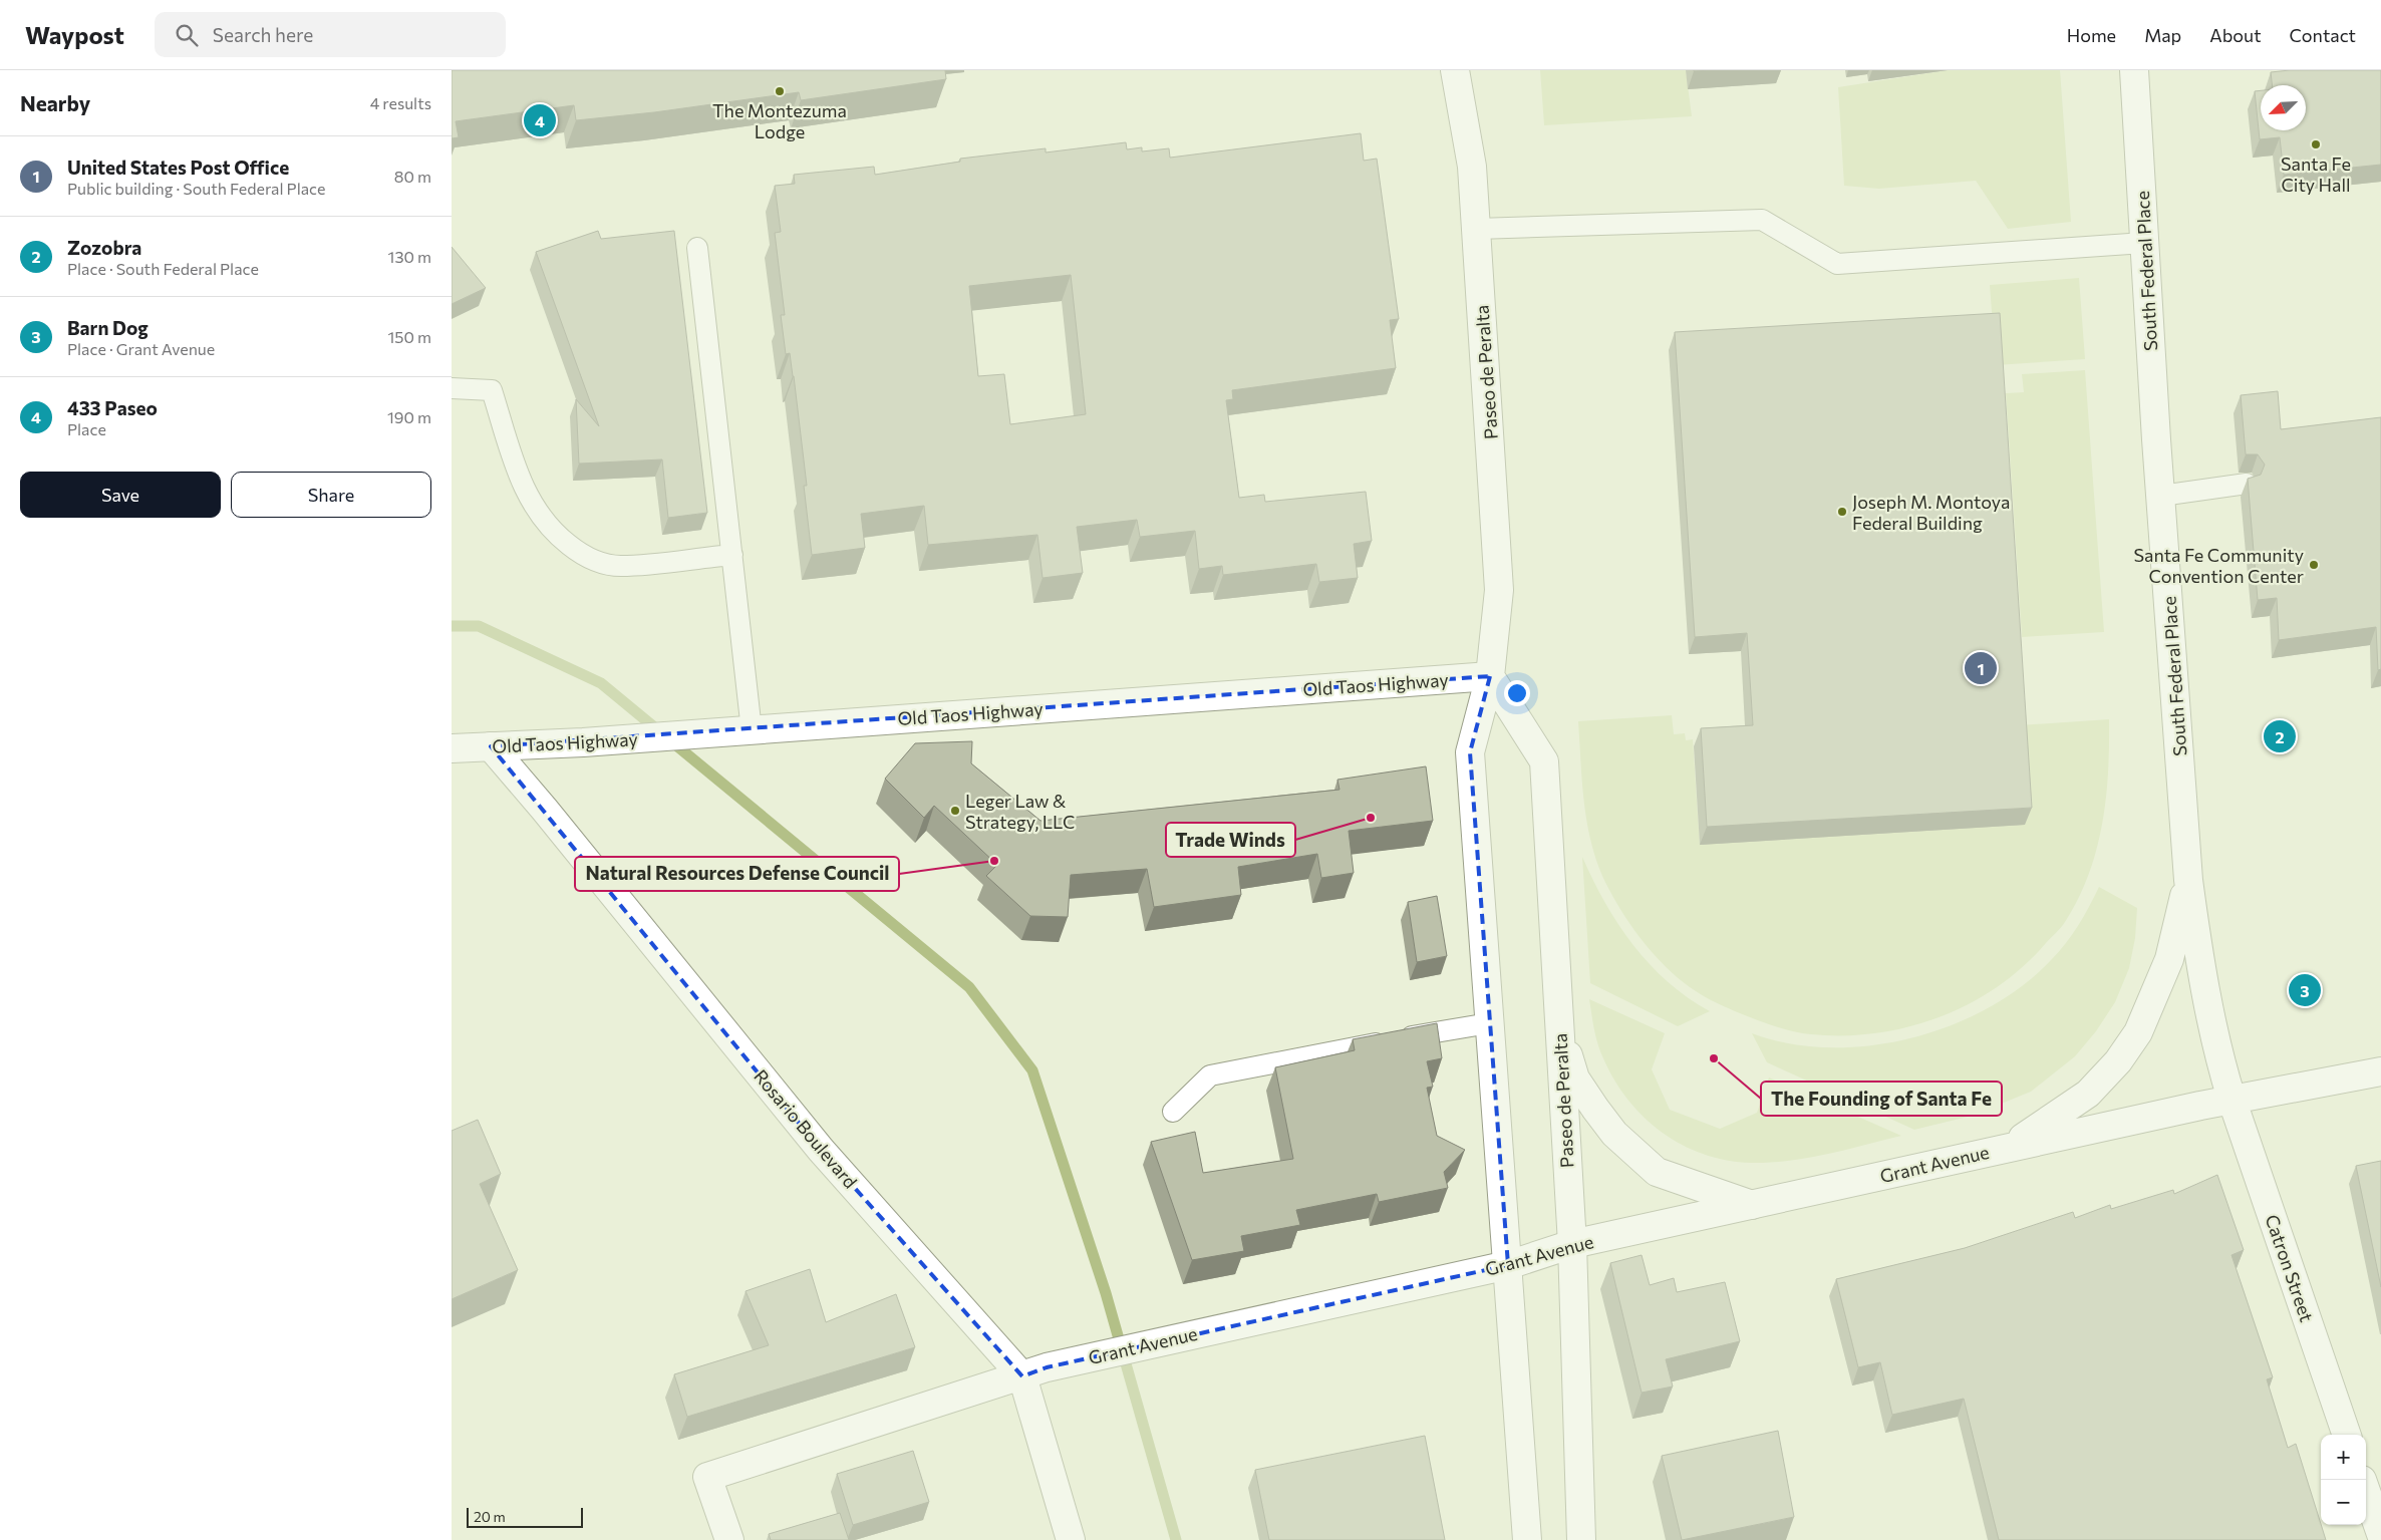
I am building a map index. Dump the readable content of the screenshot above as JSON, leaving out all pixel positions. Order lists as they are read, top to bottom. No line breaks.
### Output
{"streets":{"street":["South Federal Place","Paseo de Peralta","Old Taos Highway","Rosario Boulevard","Grant Avenue","Catron Street"]},"crossings":[["South Federal Place","Grant Avenue"],["South Federal Place","Catron Street"],["Paseo de Peralta","Old Taos Highway"],["Paseo de Peralta","Grant Avenue"],["Old Taos Highway","Rosario Boulevard"],["Rosario Boulevard","Grant Avenue"],["Grant Avenue","Catron Street"]],"places":["The Montezuma Lodge","Santa Fe City Hall","Joseph M. Montoya Federal Building","Santa Fe Community Convention Center","Leger Law & Strategy, LLC","Trade Winds","Natural Resources Defense Council","The Founding of Santa Fe"],"scale_bar":"20 m","north":"bottom left","page":{"header":"Waypost","search":"Search here","nav":["Home","Map","About","Contact"],"heading":["Nearby","4 results"],"pins":["4","1","2","3"],"list":[{"mark":"1","name":"United States Post Office","note":"Public building · South Federal Place","value":"80 m"},{"mark":"2","name":"Zozobra","note":"Place · South Federal Place","value":"130 m"},{"mark":"3","name":"Barn Dog","note":"Place · Grant Avenue","value":"150 m"},{"mark":"4","name":"433 Paseo","note":"Place","value":"190 m"}],"buttons":["Save","Share"],"map_buttons":["+","−"],"scale":"20 m"}}
